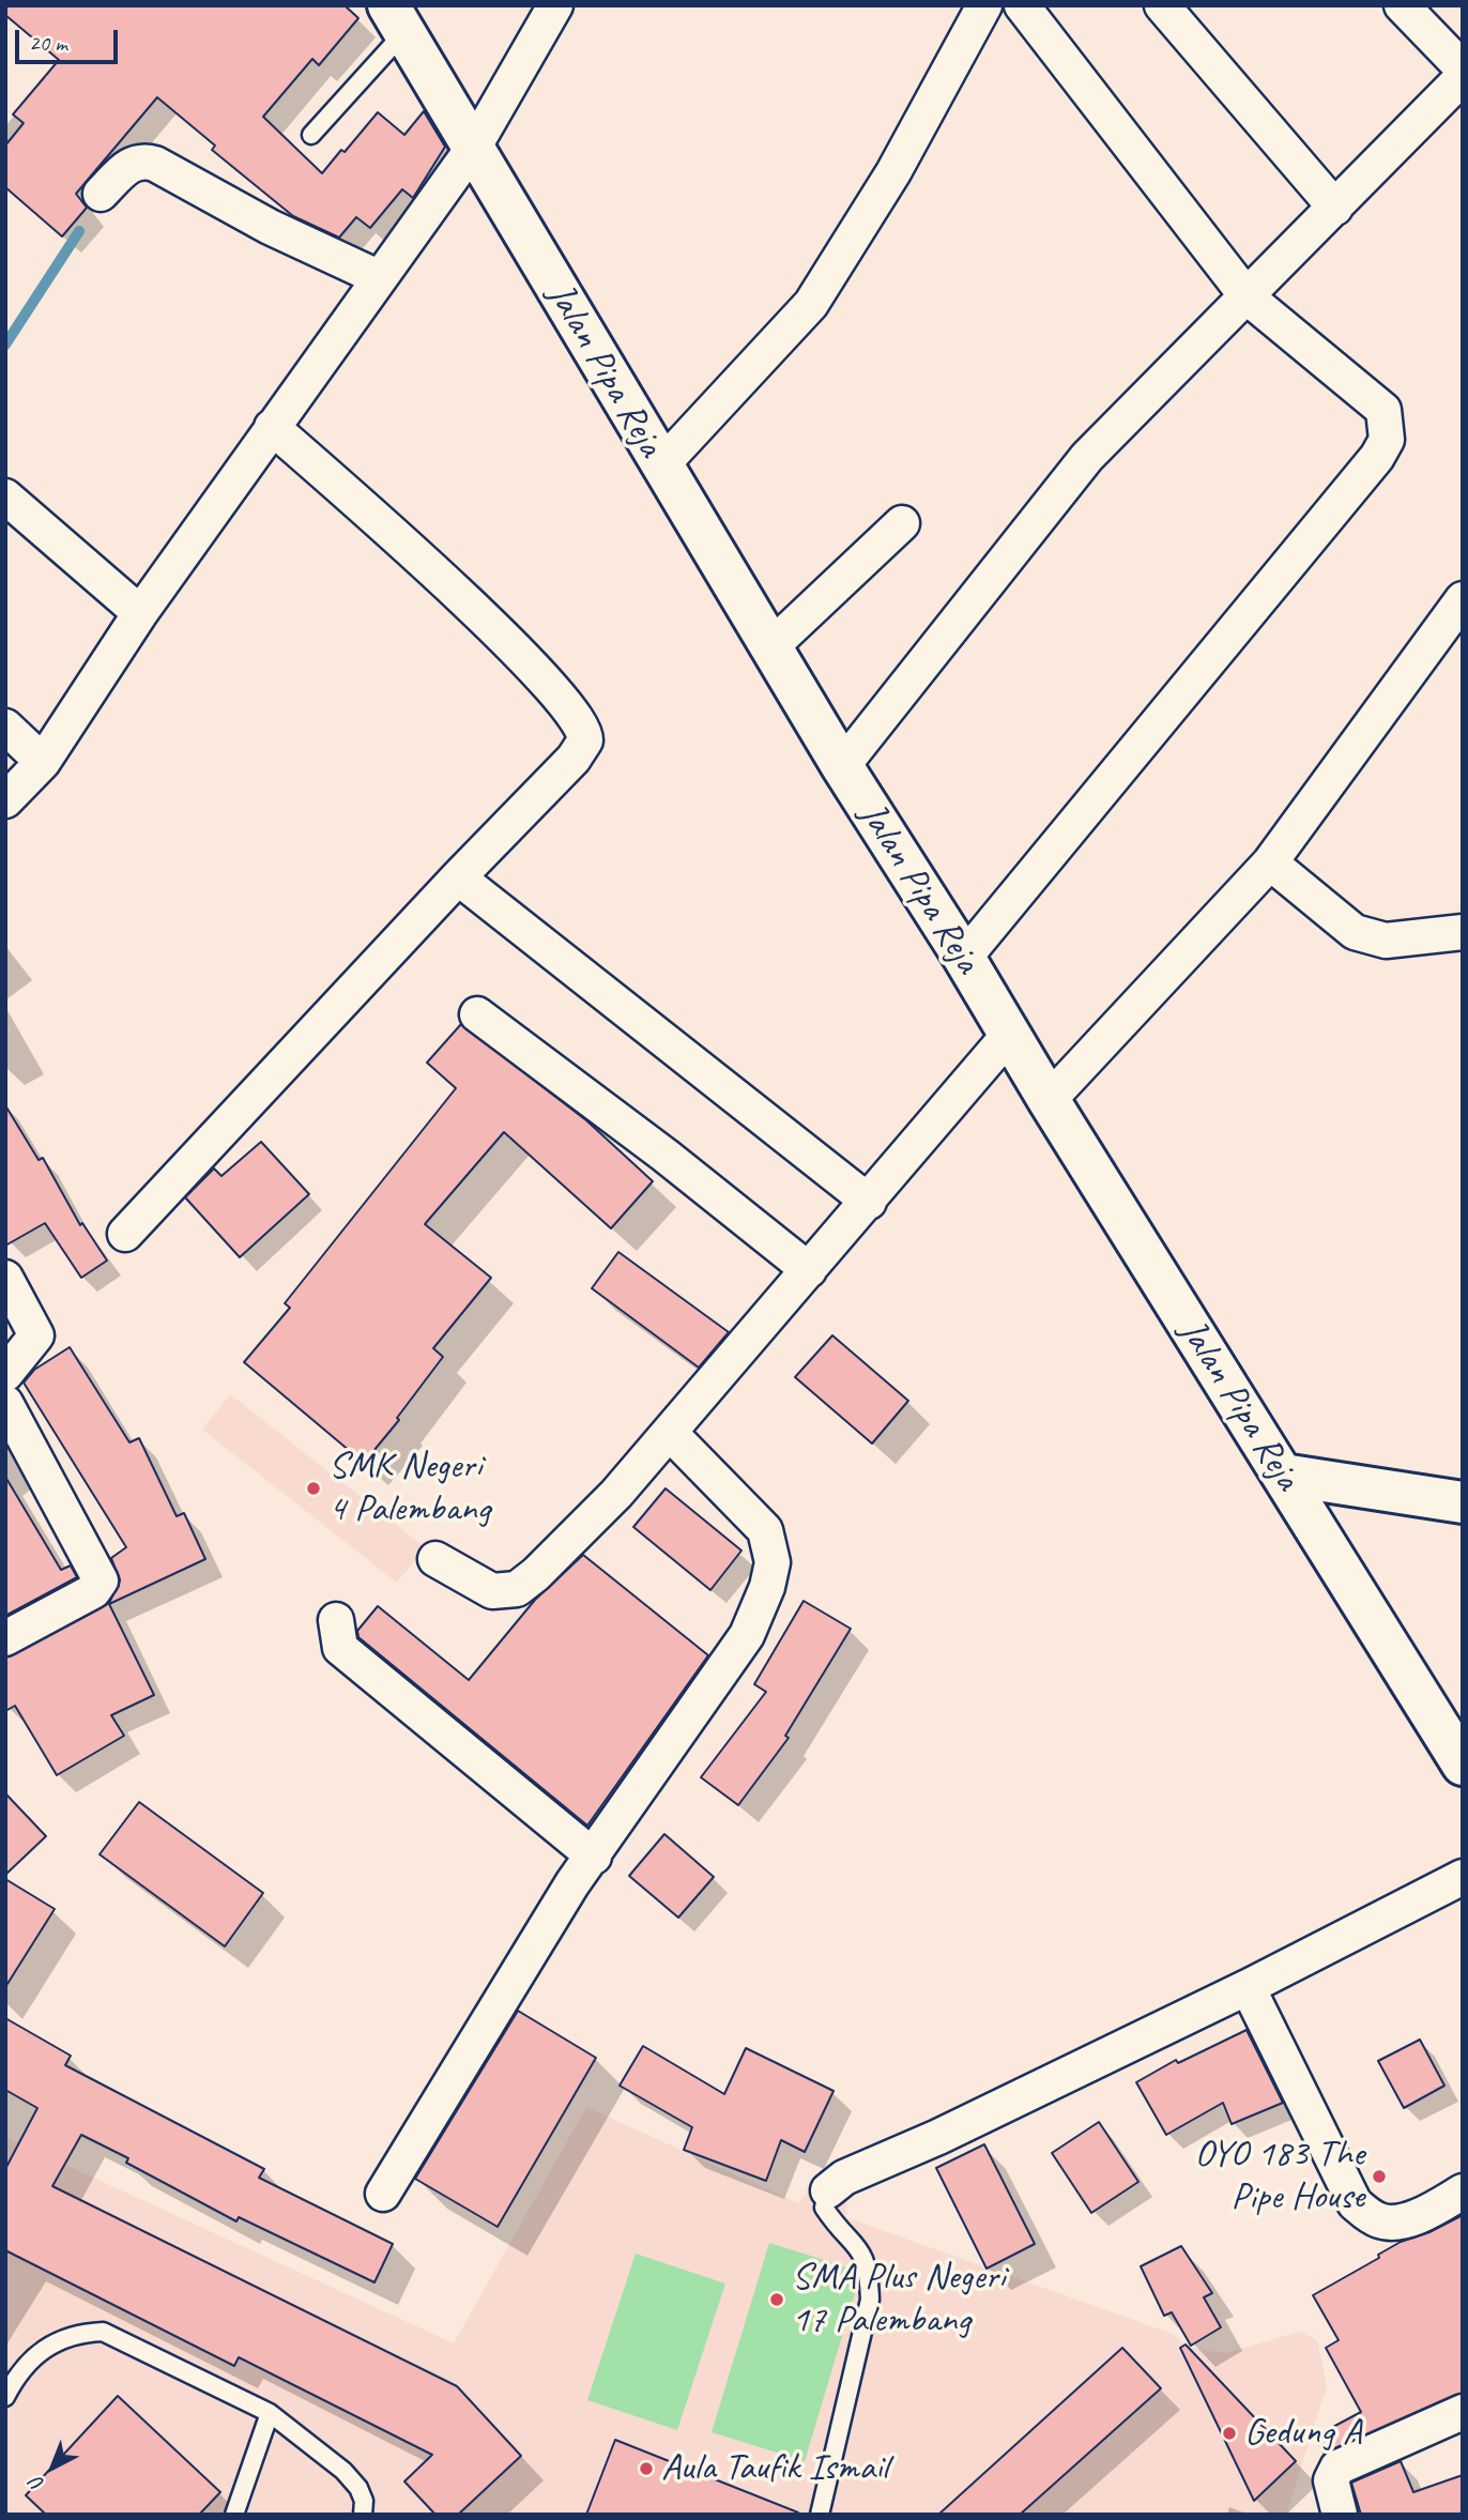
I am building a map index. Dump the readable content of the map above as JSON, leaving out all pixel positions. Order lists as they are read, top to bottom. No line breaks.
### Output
{"streets":{"street":["Jalan Pipa Reja"]},"places":["SMK Negeri 4 Palembang","OYO 183 The Pipe House","SMA Plus Negeri 17 Palembang","Gedung A","Aula Taufik Ismail"],"scale_bar":"20 m","north":"bottom left"}
